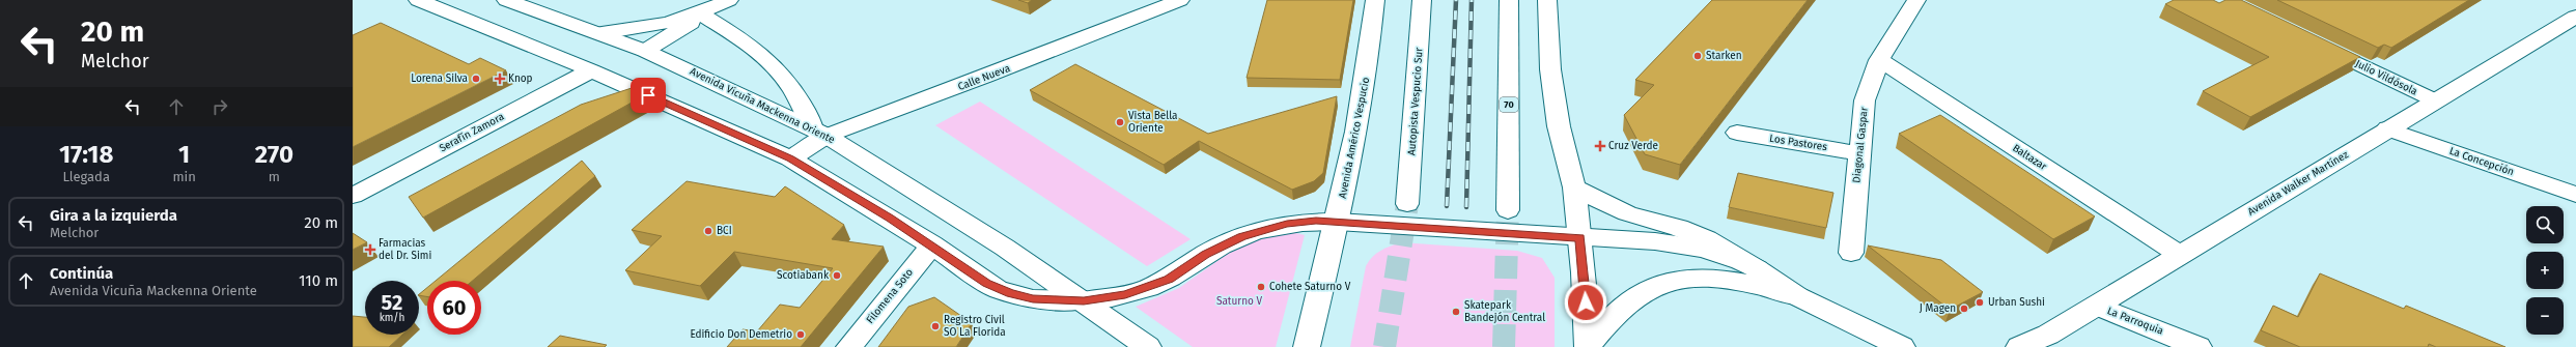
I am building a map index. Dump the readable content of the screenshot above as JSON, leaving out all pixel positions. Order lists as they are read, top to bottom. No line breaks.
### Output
{"streets":{"main road":["Calle Nueva","Julio Vildósola","Autopista Vespucio Sur","70","Avenida Vicuña Mackenna Oriente","Serafín Zamora","Avenida Américo Vespucio","Los Pastores","Diagonal Gaspar","Baltazar","La Concepción","Avenida Walker Martínez","Filomena Soto","La Parroquia"]},"crossings":[["Calle Nueva","Avenida Vicuña Mackenna Oriente"],["Julio Vildósola","Avenida Walker Martínez"],["Los Pastores","Diagonal Gaspar"],["Diagonal Gaspar","Baltazar"],["Baltazar","Avenida Walker Martínez"],["La Concepción","Avenida Walker Martínez"],["Avenida Walker Martínez","La Parroquia"]],"parks":["Saturno V"],"places":{"other":["Starken","Lorena Silva","Vista Bella Oriente","BCI","Scotiabank","Cohete Saturno V","Urban Sushi","J Magen","Skatepark Bandejón Central","Registro Civil SO La Florida","Edificio Don Demetrio"],"health":["Knop","Cruz Verde","Farmacias del Dr. Simi"]},"page":{"turn":["20 m","Melchor"],"eta":["17:18","Llegada","1","min","270","m"],"list":[{"name":"Gira a la izquierda","note":"Melchor","value":"20 m"},{"name":"Continúa","note":"Avenida Vicuña Mackenna Oriente","value":"110 m"}],"map_buttons":["+","−"],"speed":"52 km/h","limit":"60"}}
